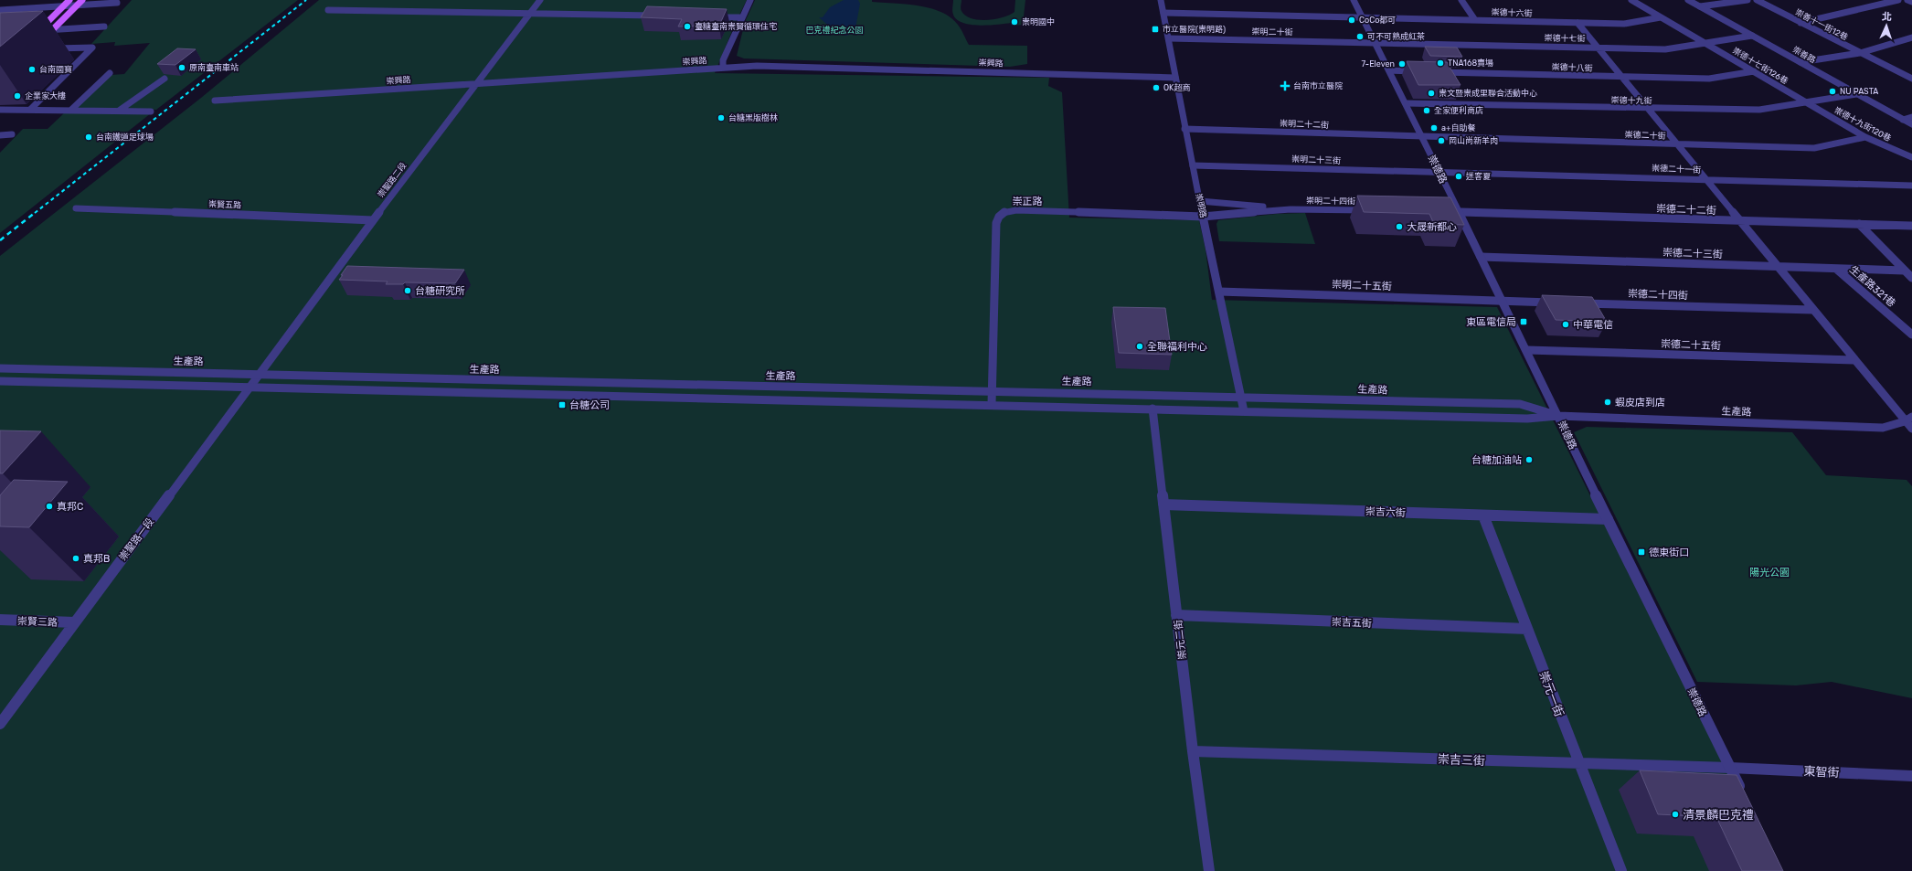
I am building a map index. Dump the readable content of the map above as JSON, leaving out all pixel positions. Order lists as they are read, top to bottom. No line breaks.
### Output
{"streets":{"street":["崇德十六街","崇善十一街12巷","崇明二十街","崇德十七街","崇善路","崇興路","崇德十七街126巷","崇德十八街","崇德十九街","崇明二十二街","崇德十九街120巷","崇德二十街","崇明二十三街","崇德路","崇德二十一街","崇聖路二段","崇正路","崇明二十四街","崇賢五路","崇明路","崇德二十二街","崇德二十三街","崇明二十五街","生產路321巷","崇德二十四街","崇德二十五街","生產路","崇吉六街","崇聖路一段","崇賢三路","崇吉五街","崇元二街","崇元一街","崇吉三街","東智街"]},"crossings":[["崇德十六街","崇德十七街126巷"],["崇德十六街","崇德路"],["崇德十六街","崇明路"],["崇明二十街","崇德十七街"],["崇明二十街","崇德路"],["崇明二十街","崇明路"],["崇德十七街","崇善路"],["崇德十七街","崇德十七街126巷"],["崇德十七街","崇德路"],["崇善路","崇德十九街"],["崇興路","崇聖路二段"],["崇興路","崇明路"],["崇德十七街126巷","崇德十八街"],["崇德十七街126巷","崇德十九街"],["崇德十七街126巷","崇德十九街120巷"],["崇德十九街","崇德十九街120巷"],["崇德十九街","崇德路"],["崇明二十二街","崇德二十街"],["崇明二十二街","崇德路"],["崇明二十二街","崇明路"],["崇德十九街120巷","崇德二十街"],["崇德二十街","崇德路"],["崇明二十三街","崇德路"],["崇明二十三街","崇德二十一街"],["崇明二十三街","崇明路"],["崇德路","崇德二十一街"],["崇德路","崇德二十二街"],["崇德路","崇德二十三街"],["崇德路","崇明二十五街"],["崇德路","崇德二十五街"],["崇德路","生產路"],["崇德路","崇吉六街"],["崇德路","崇吉三街"],["崇德路","東智街"],["崇聖路二段","崇賢五路"],["崇聖路二段","生產路"],["崇聖路二段","崇聖路一段"],["崇正路","崇明二十四街"],["崇正路","崇明路"],["崇正路","生產路"],["崇明二十四街","崇明路"],["崇明路","崇明二十五街"],["崇明路","生產路"],["崇德二十三街","生產路321巷"],["生產路","崇聖路一段"],["生產路","崇元二街"],["崇吉六街","崇元二街"],["崇吉六街","崇元一街"],["崇聖路一段","崇賢三路"],["崇吉五街","崇元二街"],["崇吉五街","崇元一街"],["崇元二街","崇吉三街"],["崇元一街","崇吉三街"],["崇吉三街","東智街"]],"parks":["巴克禮紀念公園","陽光公園"],"places":{"other":["CoCo都可","崇明國中","臺糖臺南崇賢循環住宅","可不可熟成紅茶","TNA168賣場","7-Eleven","原南臺南車站","台南國寶","OK超商","NU PASTA","崇文暨崇成里聯合活動中心","企業家大樓","全家便利商店","台糖黑版樹林","a+自助餐","台南鐵道足球場","岡山尚新羊肉","迷客夏","大晟新都心","台糖研究所","中華電信","全聯福利中心","蝦皮店到店","台糖加油站","真邦C","真邦B","清景麟巴克禮"],"transit":["市立醫院(崇明路)","東區電信局","台糖公司","德東街口"],"health":["台南市立醫院"]},"north":"top"}
